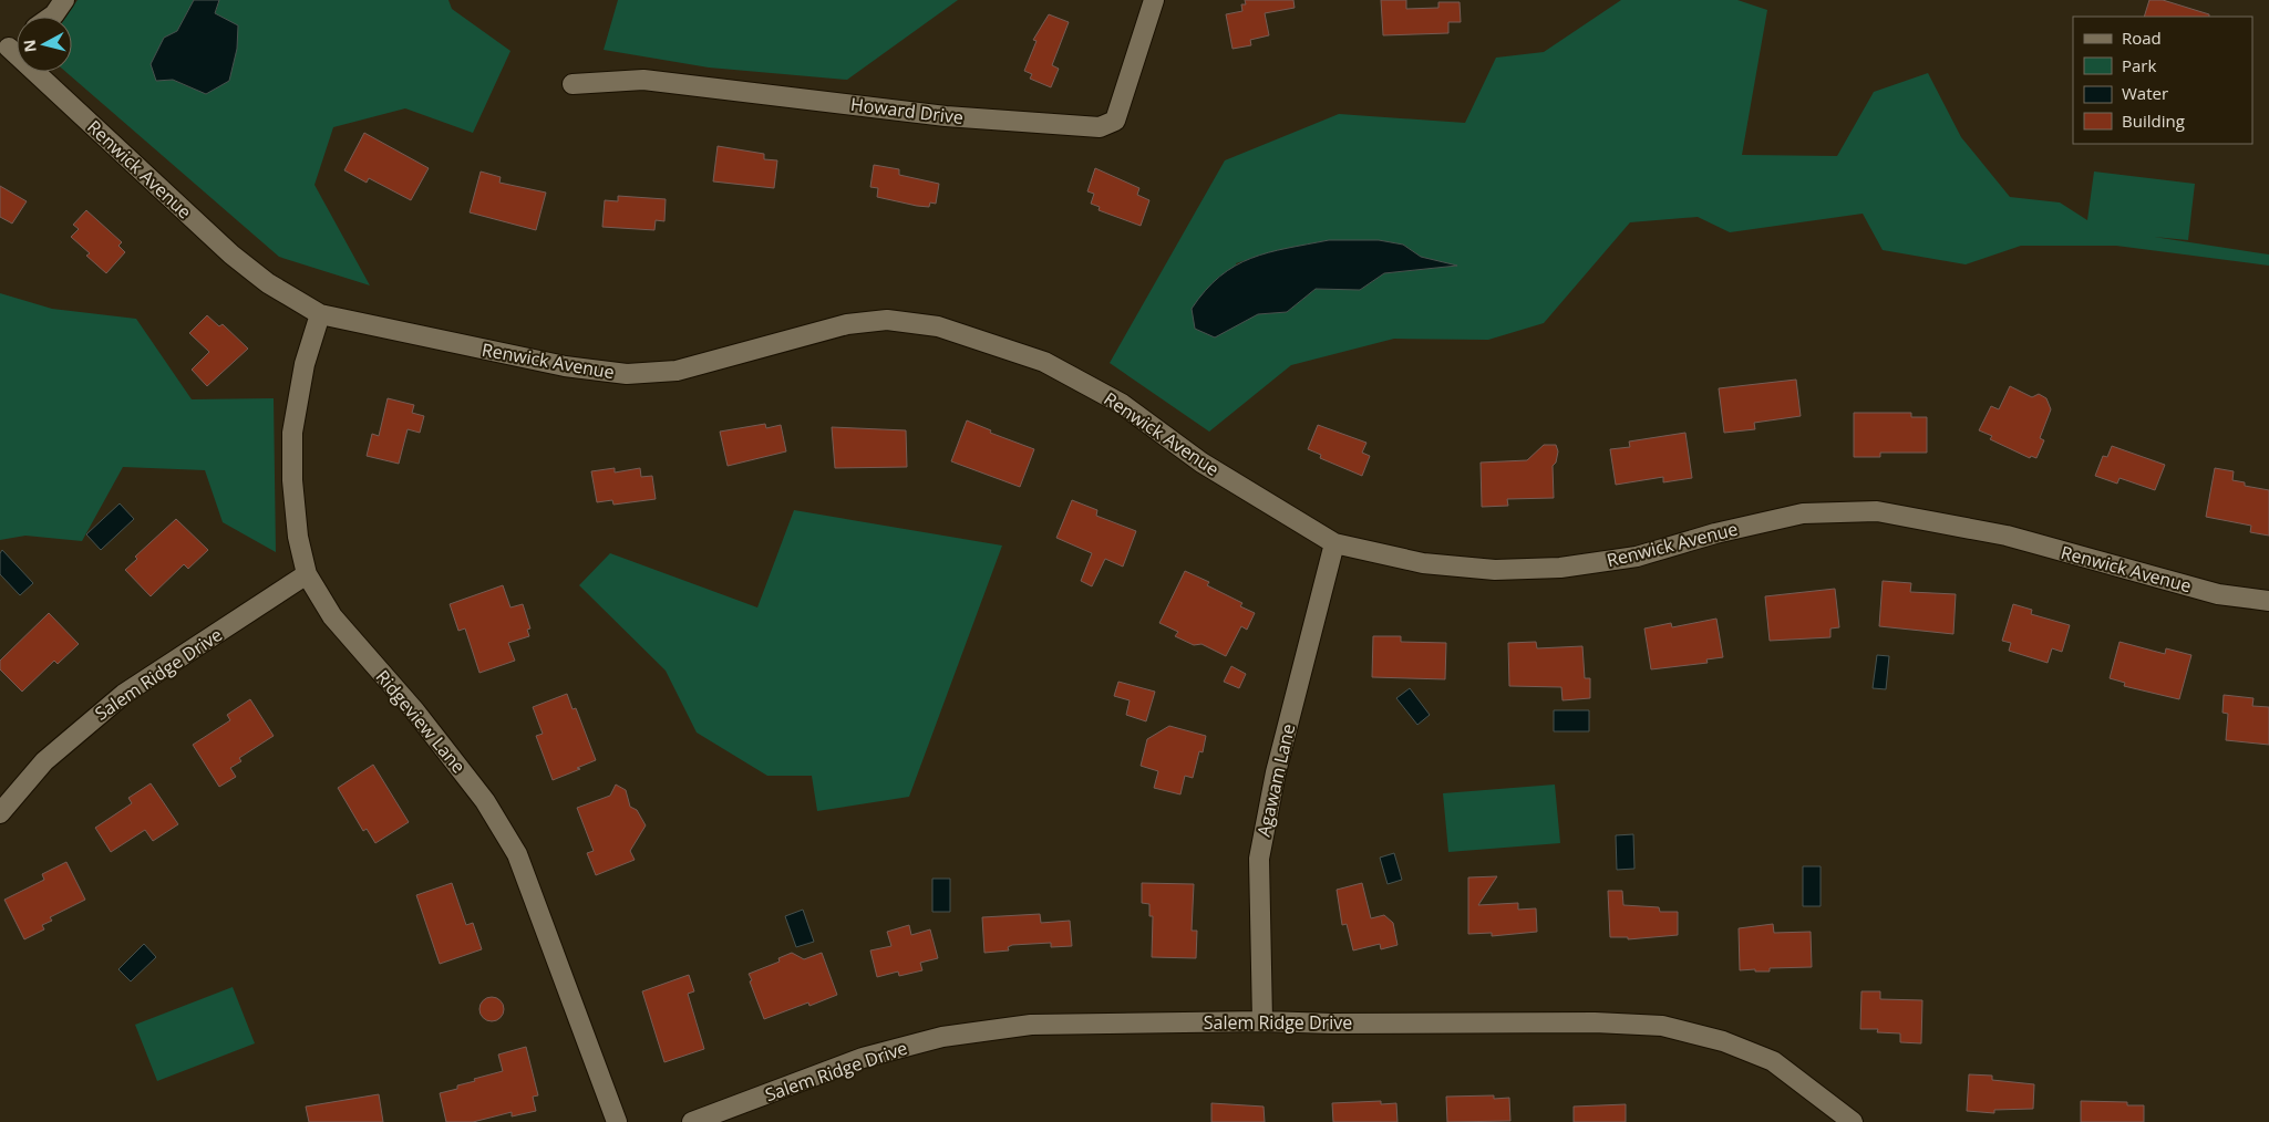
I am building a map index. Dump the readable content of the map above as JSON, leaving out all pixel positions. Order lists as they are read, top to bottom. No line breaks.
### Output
{"streets":{"street":["Howard Drive","Renwick Avenue","Salem Ridge Drive","Ridgeview Lane","Agawam Lane"]},"crossings":[["Renwick Avenue","Ridgeview Lane"],["Renwick Avenue","Agawam Lane"],["Salem Ridge Drive","Ridgeview Lane"],["Salem Ridge Drive","Agawam Lane"]],"legend":["Road","Park","Water","Building"],"north":"left"}
